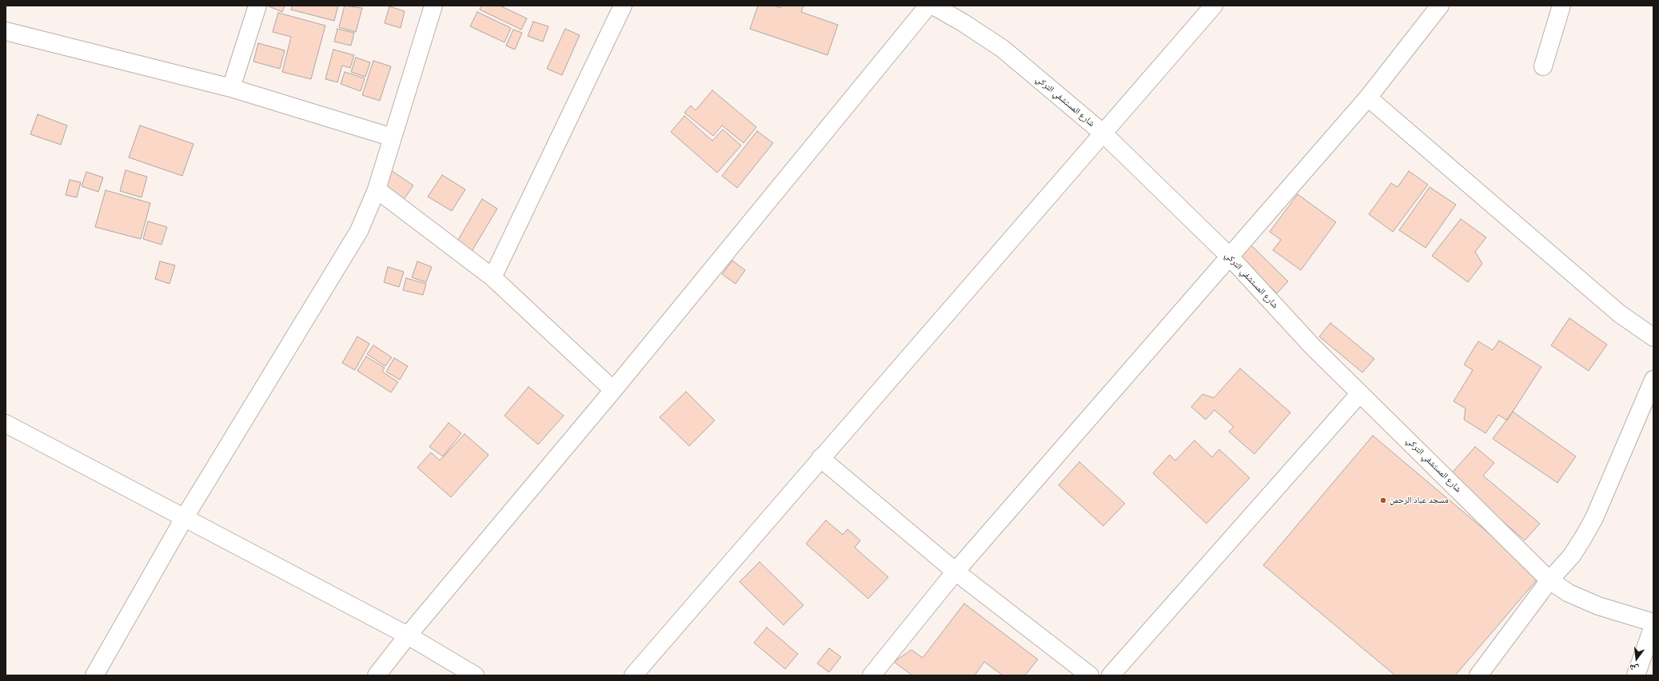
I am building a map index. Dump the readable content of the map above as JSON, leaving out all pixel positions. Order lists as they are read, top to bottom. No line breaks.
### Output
{"streets":{"street":["شارع المستشفي التركي"]},"places":["مسجد عباد الرحمن"],"north":"bottom"}
